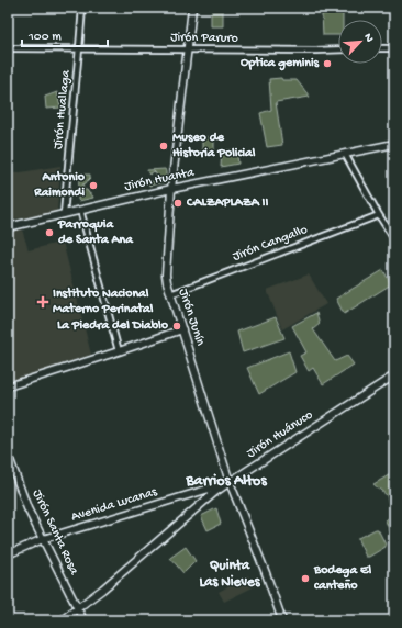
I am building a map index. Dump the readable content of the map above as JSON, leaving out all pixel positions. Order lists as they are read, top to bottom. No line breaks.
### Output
{"streets":{"street":["Jirón Paruro","Jirón Huallaga","Jirón Huanta","Jirón Cangallo","Jirón Junín","Jirón Huánuco","Avenida Lucanas","Jirón Santa Rosa"]},"crossings":[["Jirón Paruro","Jirón Huallaga"],["Jirón Paruro","Jirón Junín"],["Jirón Huallaga","Jirón Huanta"],["Jirón Huanta","Jirón Junín"],["Jirón Cangallo","Jirón Junín"],["Jirón Junín","Jirón Huánuco"],["Jirón Junín","Avenida Lucanas"],["Jirón Huánuco","Avenida Lucanas"],["Jirón Huánuco","Jirón Santa Rosa"],["Avenida Lucanas","Jirón Santa Rosa"]],"districts":["Barrios Altos","Quinta Las Nieves"],"places":{"other":["Optica geminis","Museo de Historia Policial","Antonio Raimondi","CALZAPLAZA II","Parroquia de Santa Ana","La Piedra del Diablo","Bodega El canteño"],"health":["Instituto Nacional Materno Perinatal"]},"scale_bar":"100 m","north":"top right"}
